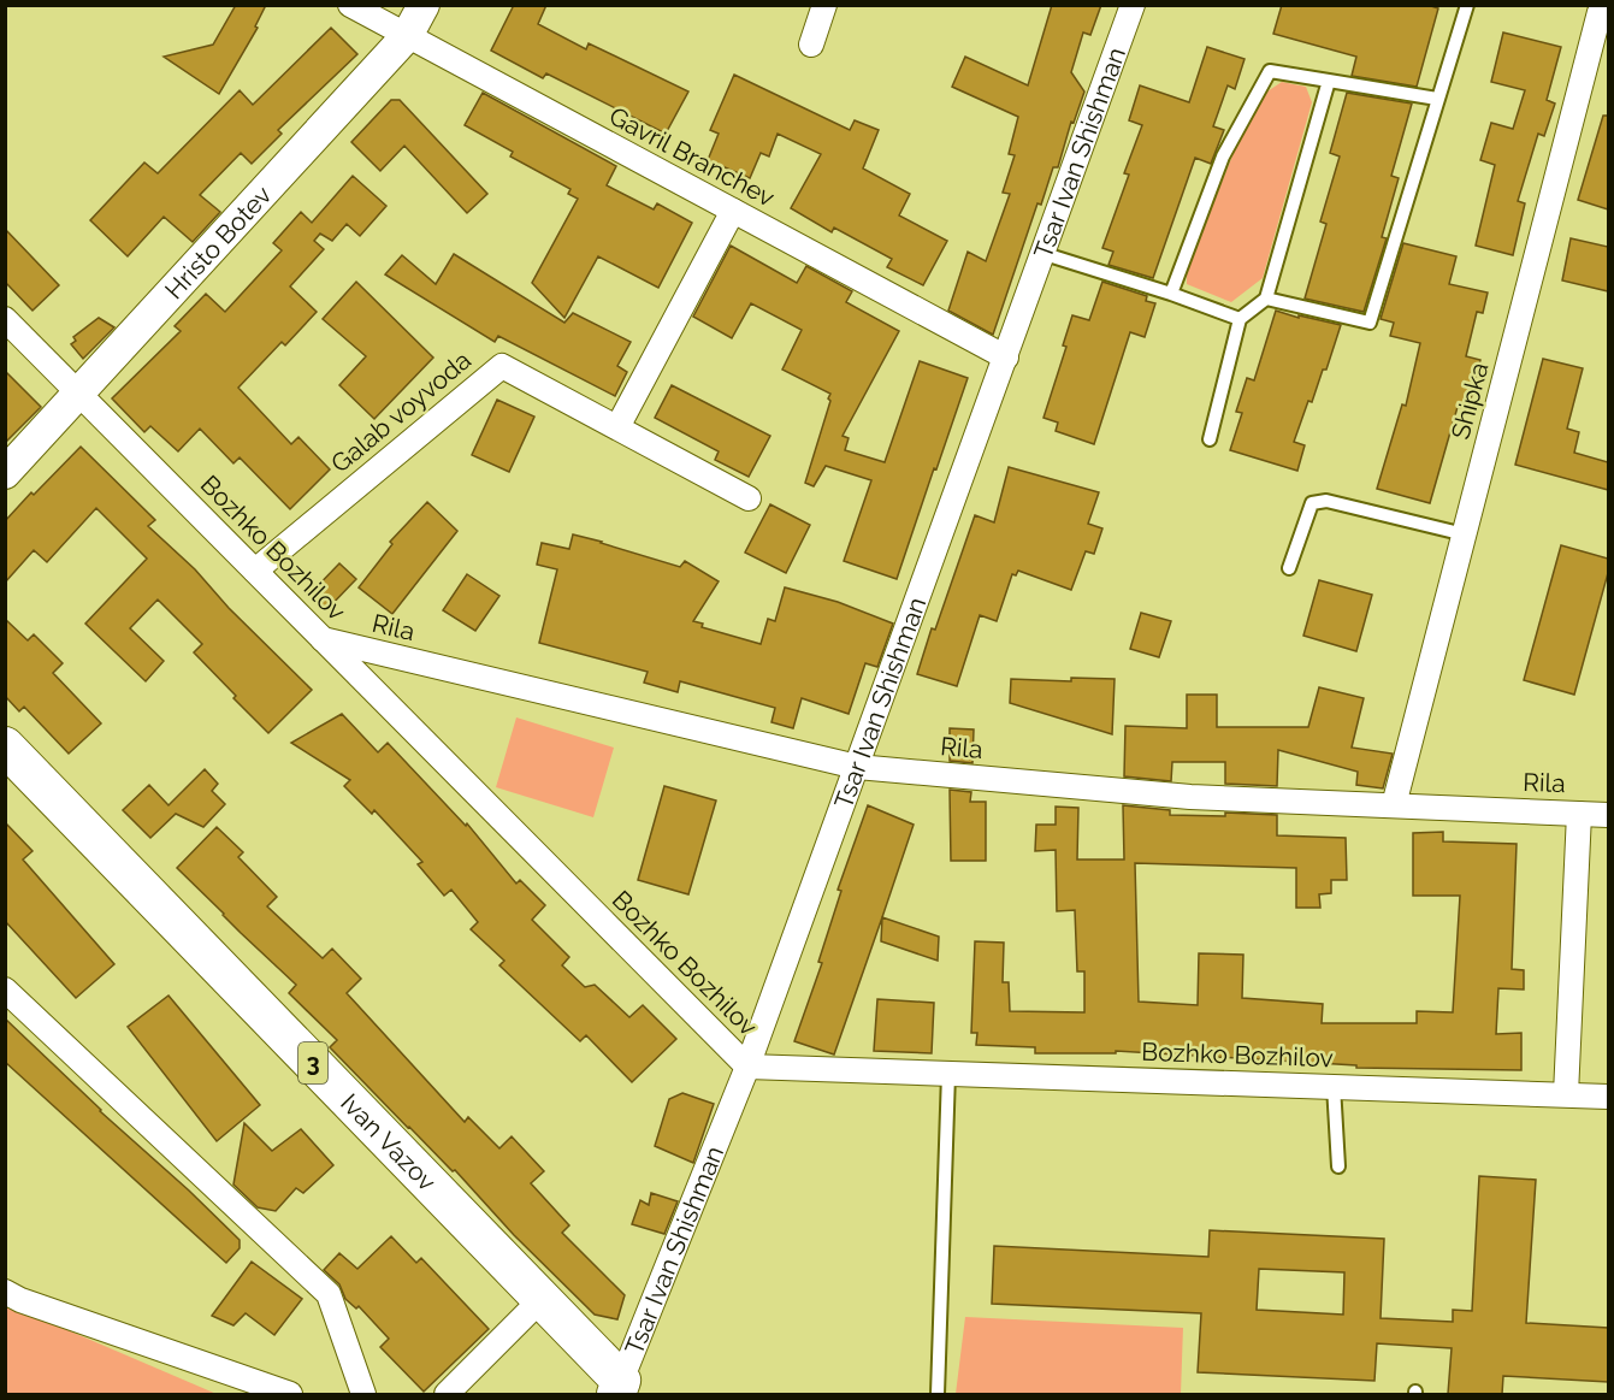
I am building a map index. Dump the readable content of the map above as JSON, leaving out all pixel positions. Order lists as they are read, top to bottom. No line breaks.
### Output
{"streets":{"main road":["3","Ivan Vazov"],"street":["Tsar Ivan Shishman","Gavril Branchev","Hristo Botev","Shipka","Galab voyvoda","Bozhko Bozhilov","Rila"]},"crossings":[["Tsar Ivan Shishman","Gavril Branchev"],["Tsar Ivan Shishman","Bozhko Bozhilov"],["Tsar Ivan Shishman","Rila"],["Tsar Ivan Shishman","Ivan Vazov"],["Gavril Branchev","Hristo Botev"],["Hristo Botev","Bozhko Bozhilov"],["Shipka","Rila"],["Galab voyvoda","Bozhko Bozhilov"],["Bozhko Bozhilov","Rila"]]}
